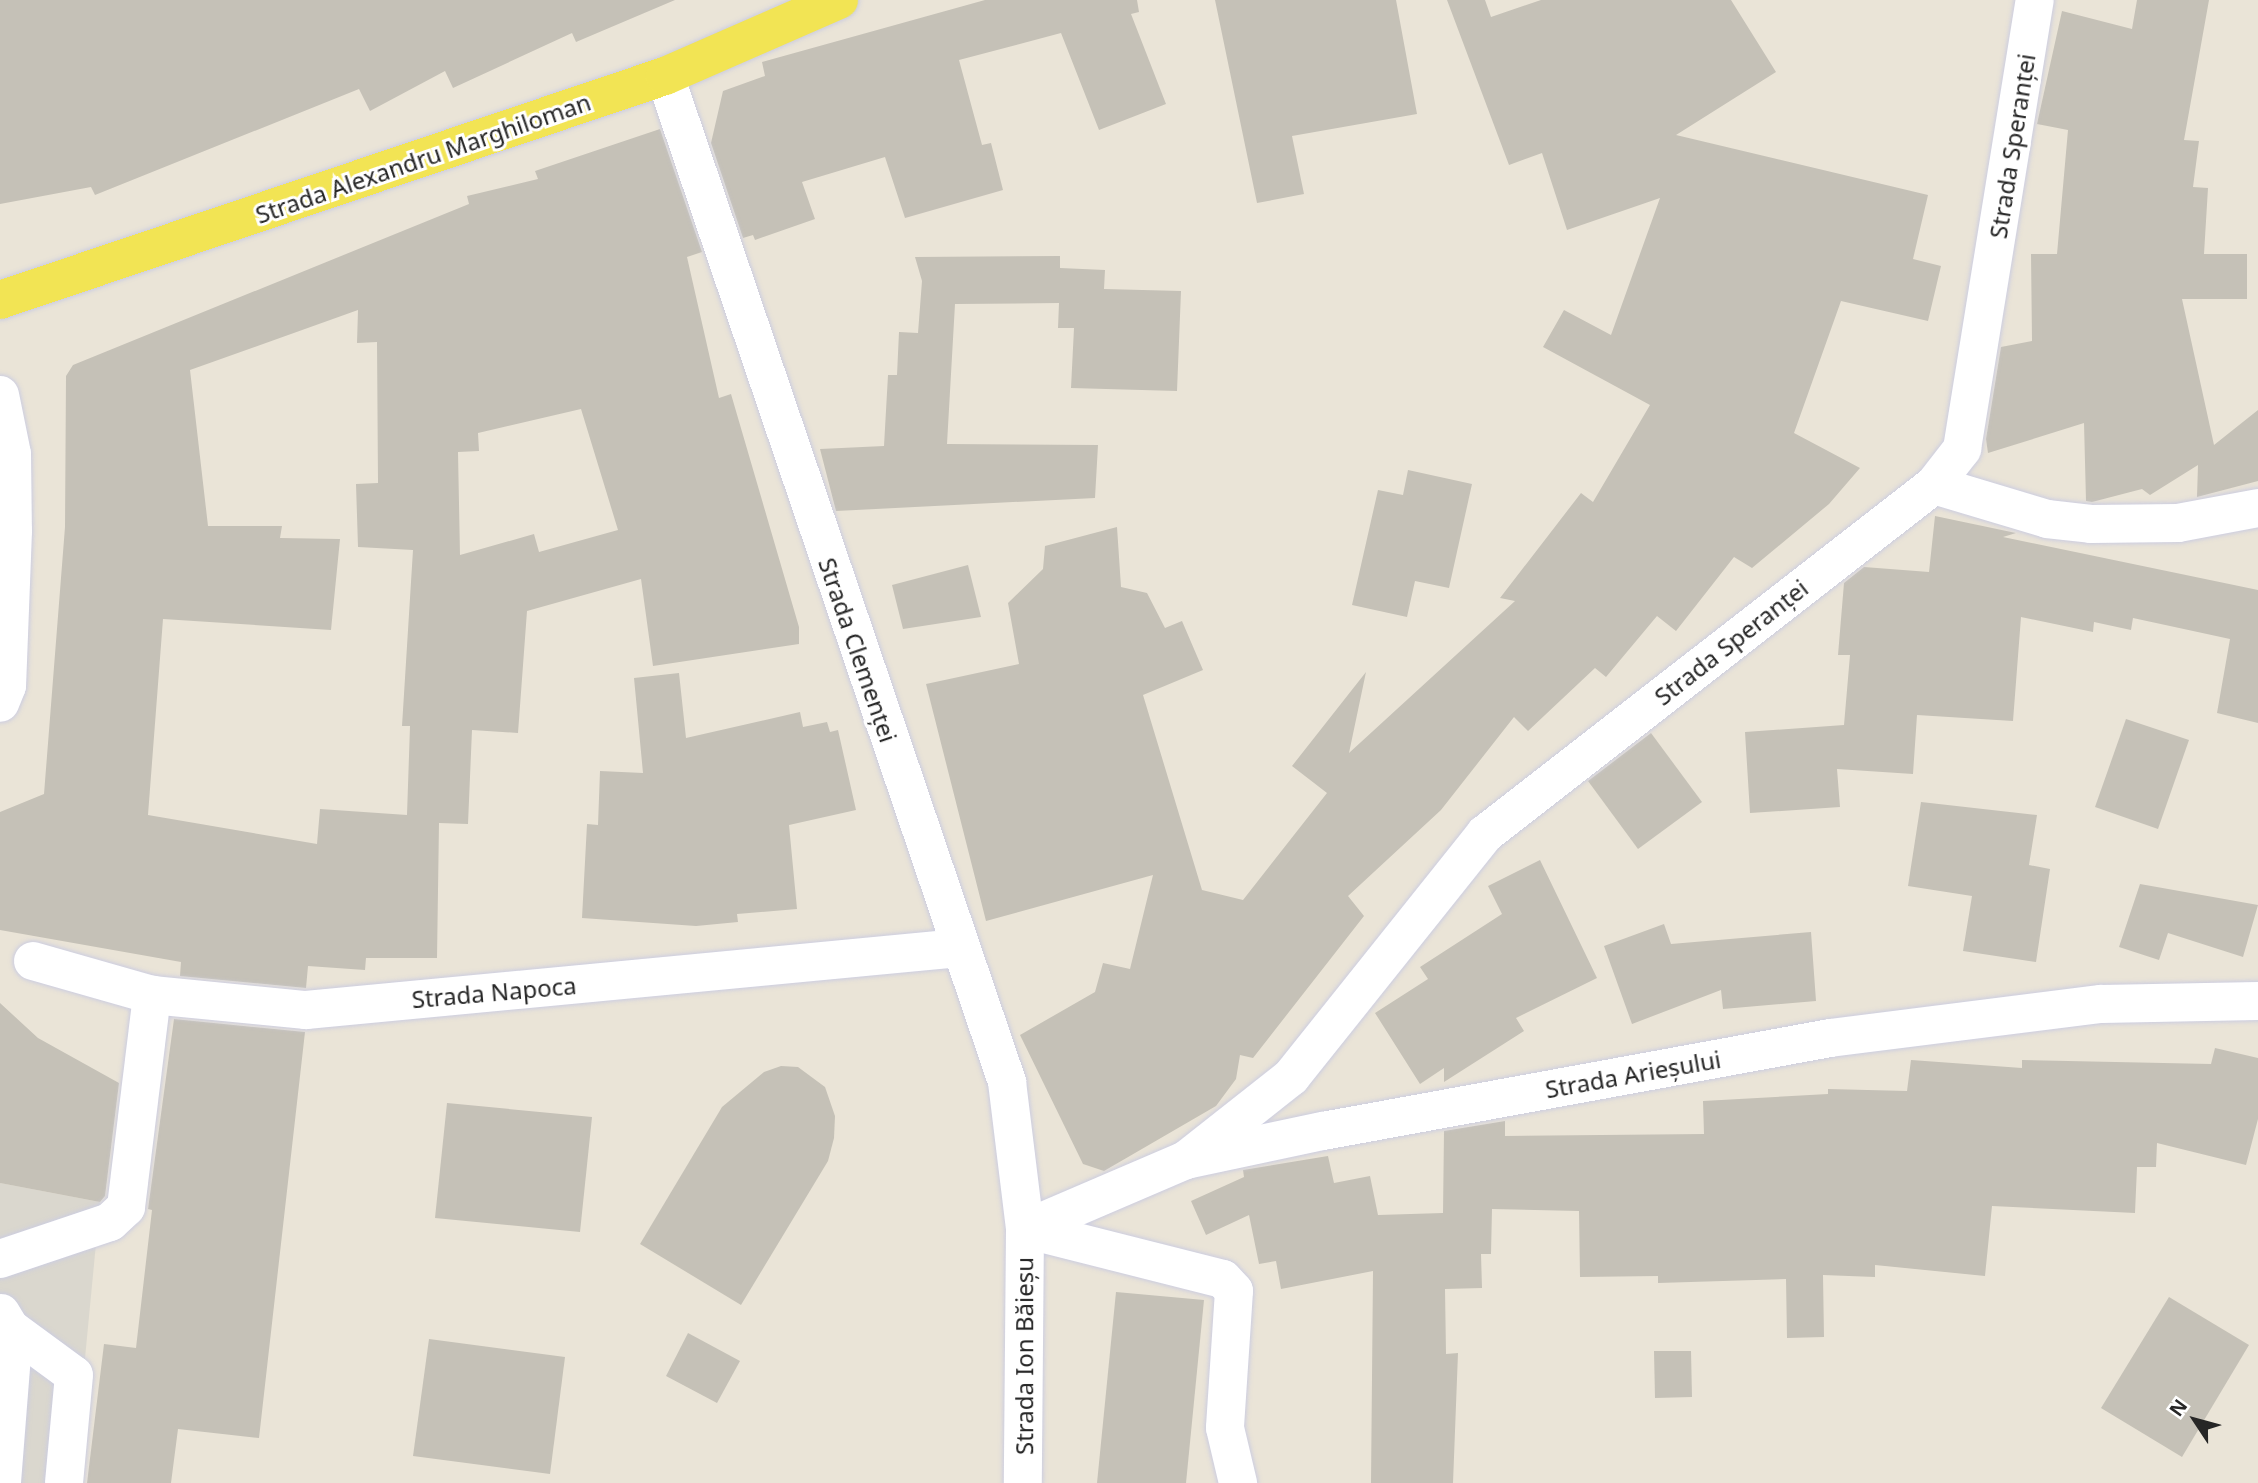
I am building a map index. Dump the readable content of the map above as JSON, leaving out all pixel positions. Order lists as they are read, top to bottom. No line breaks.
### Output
{"streets":{"main road":["Strada Alexandru Marghiloman"],"street":["Strada Speranței","Strada Clemenței","Strada Napoca","Strada Arieșului","Strada Ion Băieșu"]},"crossings":[["Strada Speranței","Strada Arieșului"],["Strada Alexandru Marghiloman","Strada Clemenței"],["Strada Clemenței","Strada Napoca"],["Strada Clemenței","Strada Arieșului"],["Strada Clemenței","Strada Ion Băieșu"],["Strada Arieșului","Strada Ion Băieșu"]],"north":"top left"}
